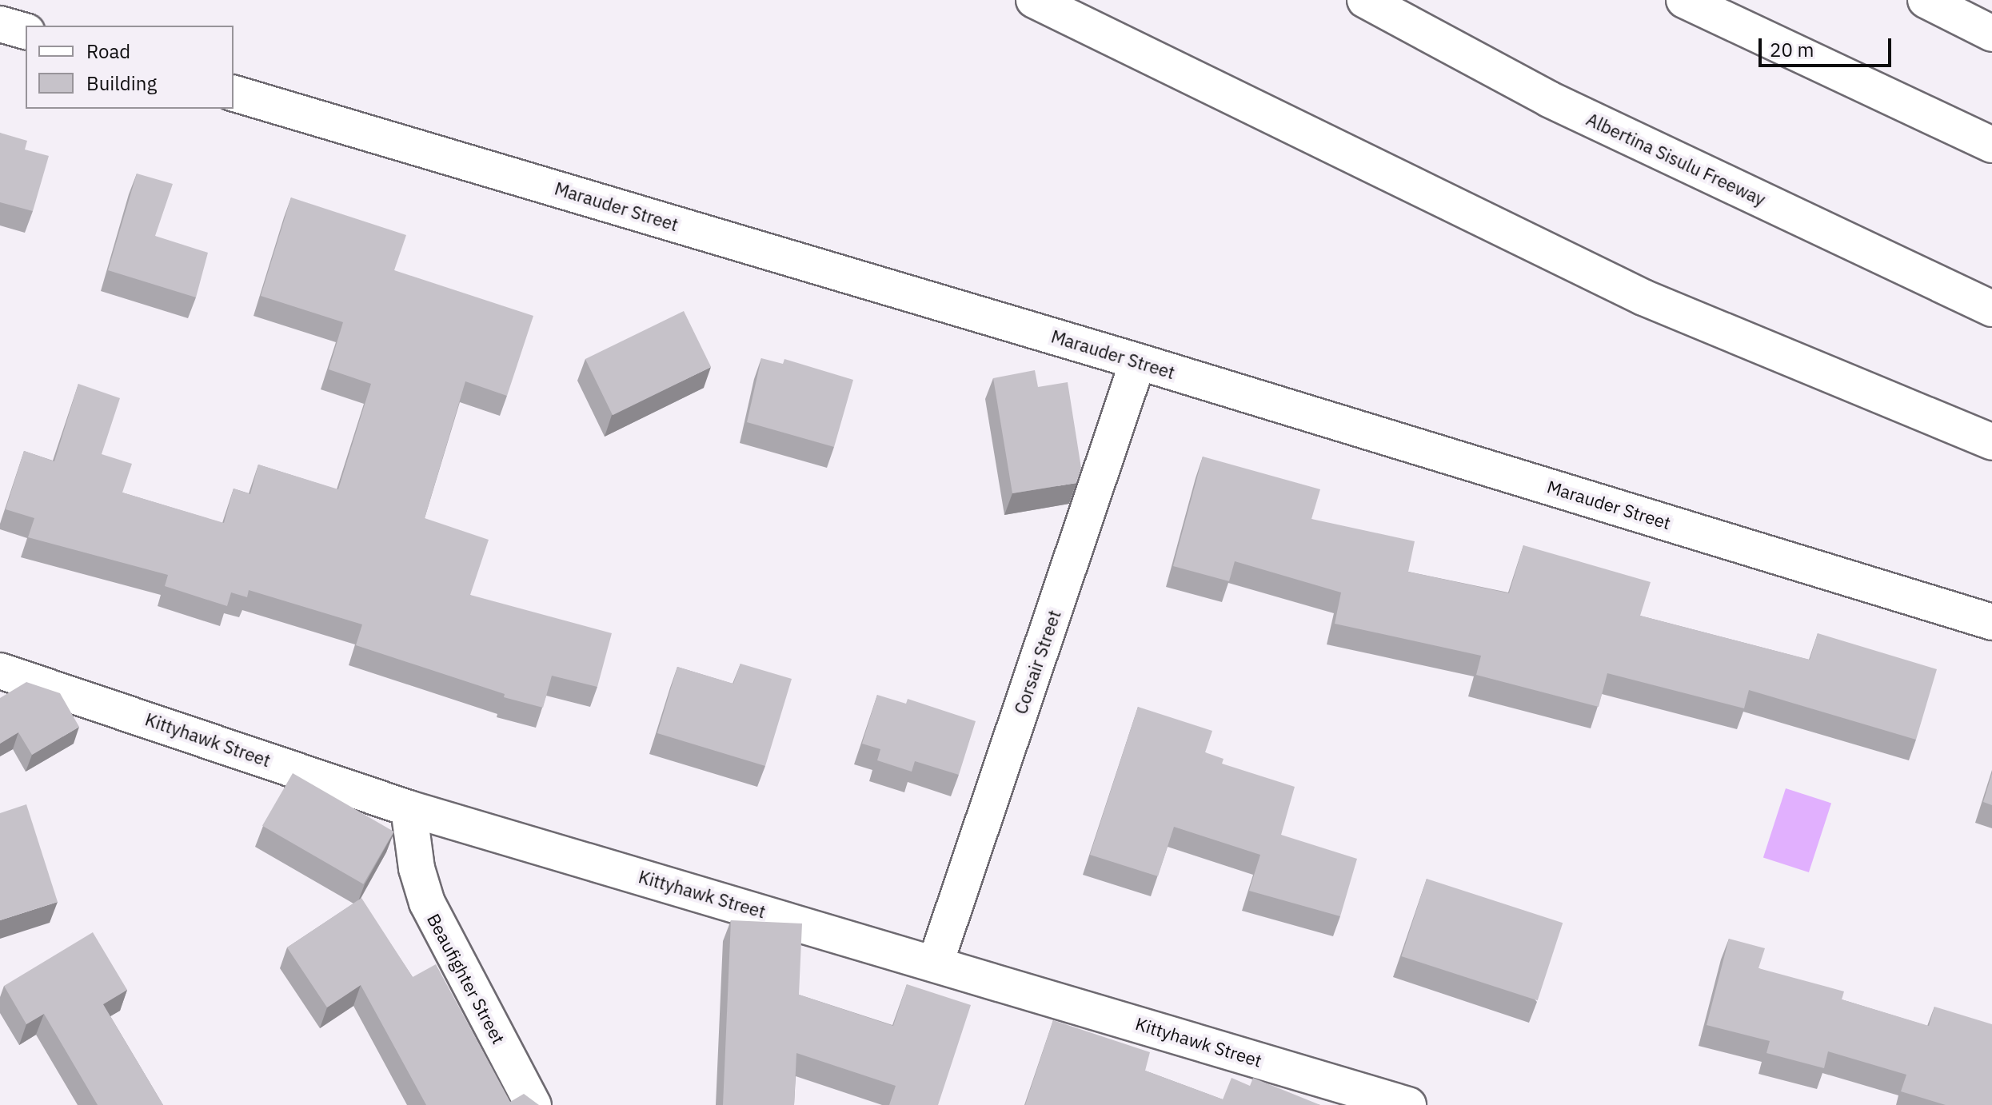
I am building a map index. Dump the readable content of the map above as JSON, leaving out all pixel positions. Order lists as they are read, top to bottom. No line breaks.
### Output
{"streets":{"main road":["Albertina Sisulu Freeway","Marauder Street","Corsair Street","Kittyhawk Street","Beaufighter Street"]},"crossings":[["Marauder Street","Corsair Street"],["Corsair Street","Kittyhawk Street"],["Kittyhawk Street","Beaufighter Street"]],"legend":["Road","Building"],"scale_bar":"20 m"}
